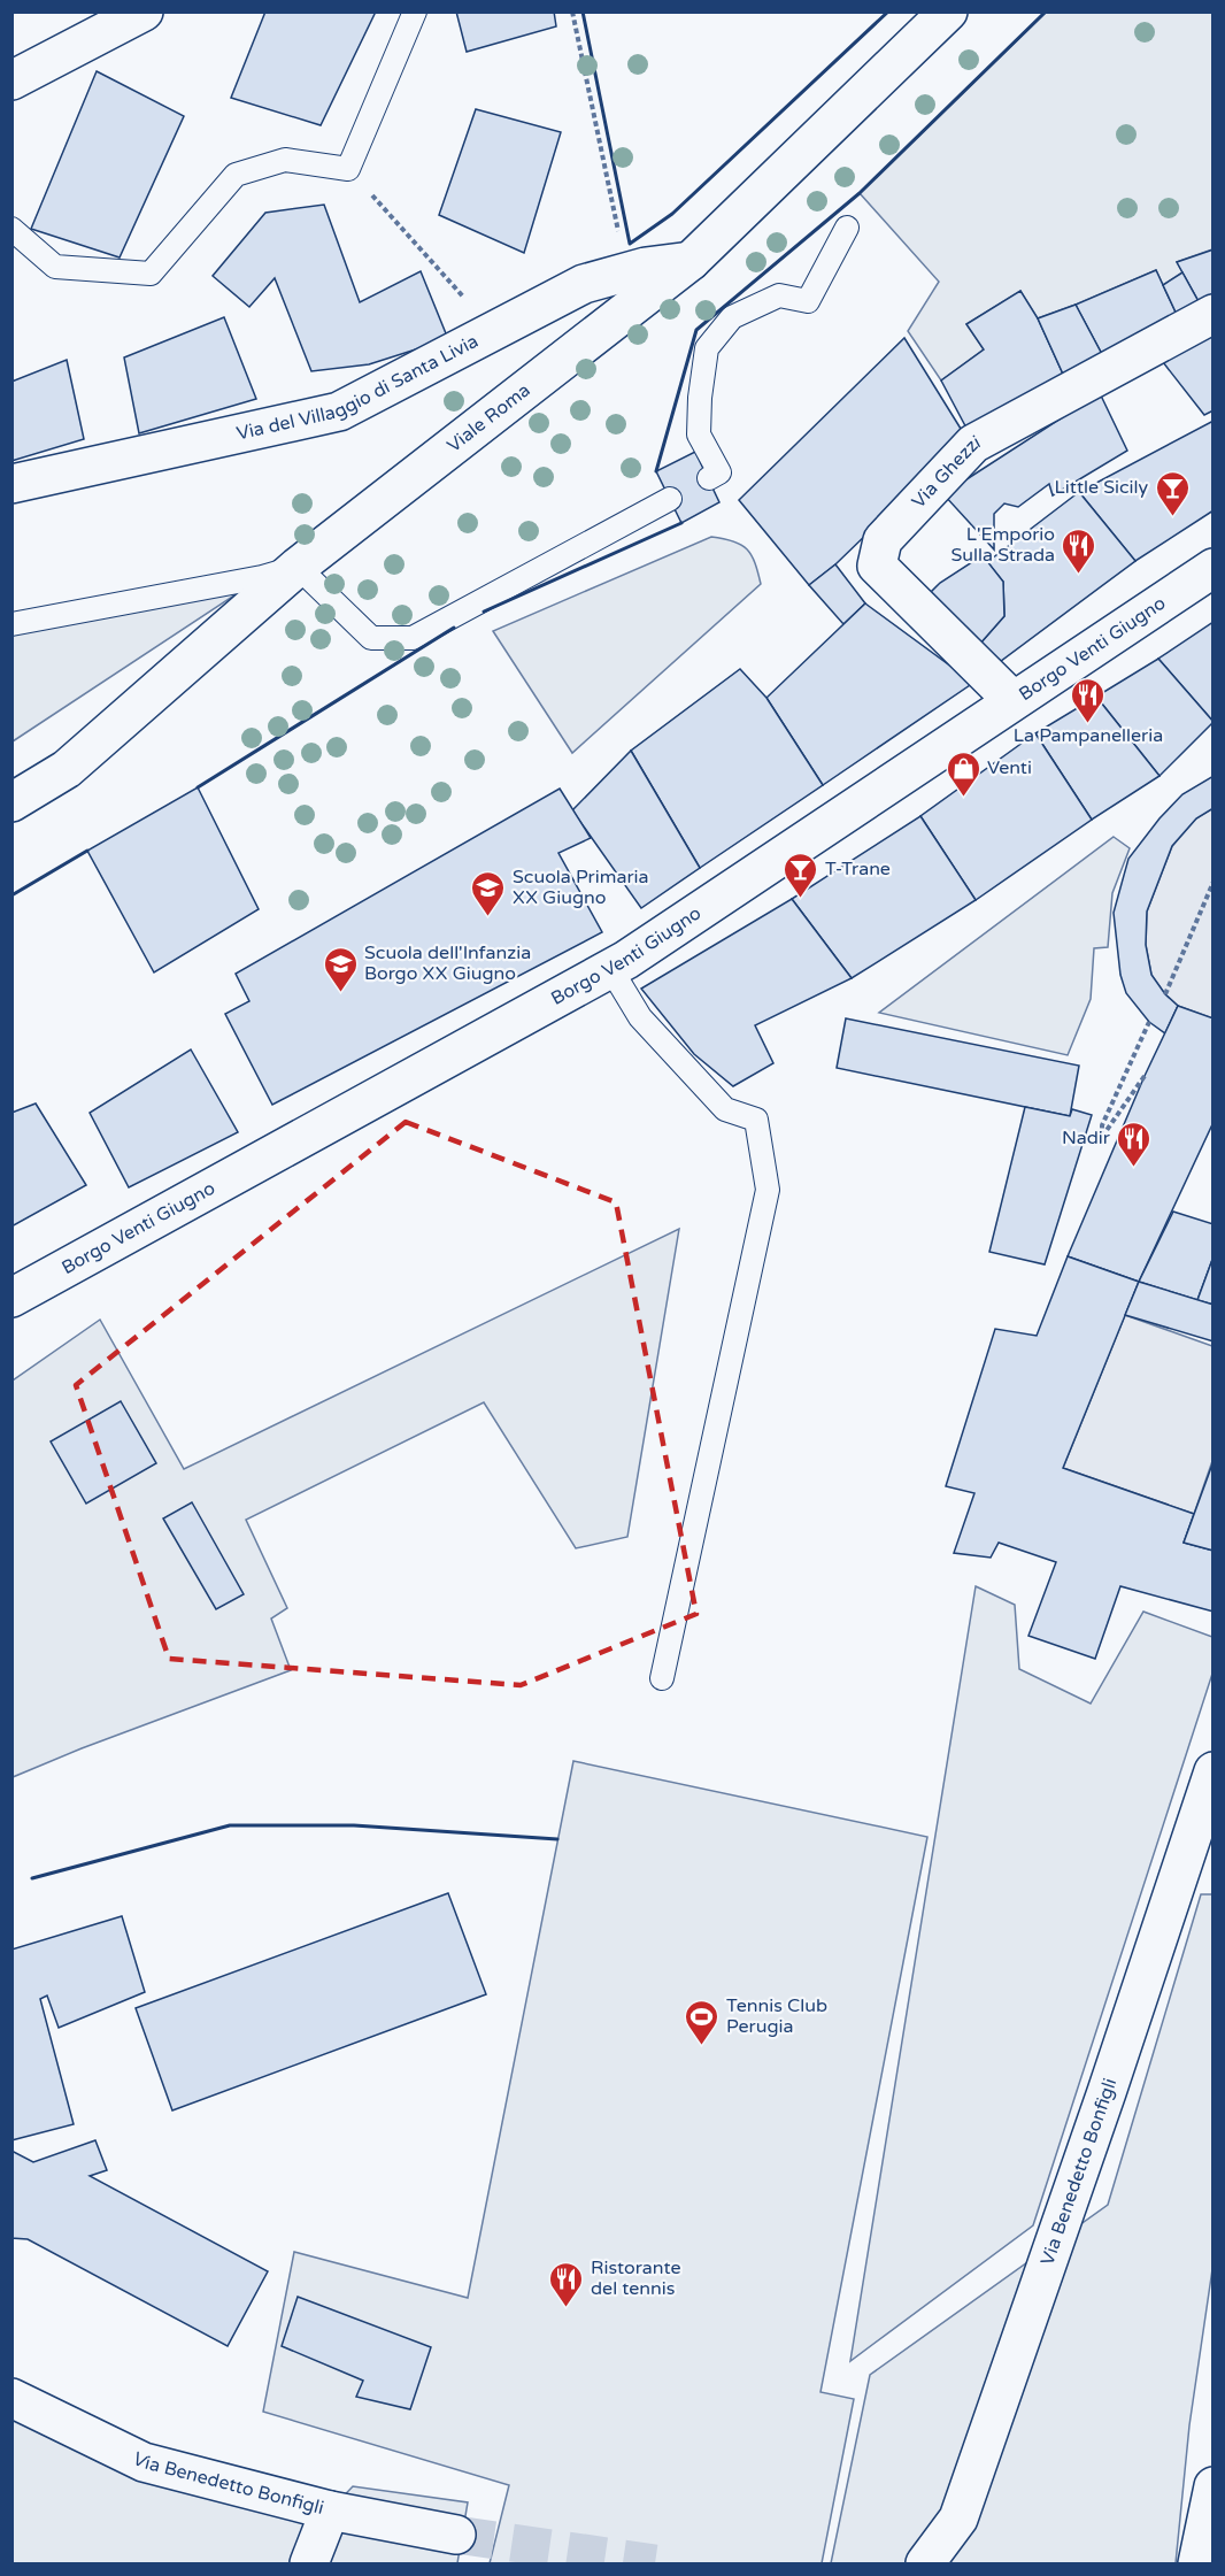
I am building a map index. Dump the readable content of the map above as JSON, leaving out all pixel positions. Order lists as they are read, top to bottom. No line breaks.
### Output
{"streets":{"street":["Via del Villaggio di Santa Livia","Viale Roma","Via Ghezzi","Borgo Venti Giugno","Via Benedetto Bonfigli"]},"crossings":[["Via del Villaggio di Santa Livia","Viale Roma"],["Via Ghezzi","Borgo Venti Giugno"]],"places":{"bar":["Little Sicily","T-Trane"],"restaurant":["L'Emporio Sulla Strada","La Pampanelleria","Nadir","Ristorante del tennis"],"shop":["Venti"],"school or university":["Scuola Primaria XX Giugno","Scuola dell'Infanzia Borgo XX Giugno"],"sports":["Tennis Club Perugia"]}}
